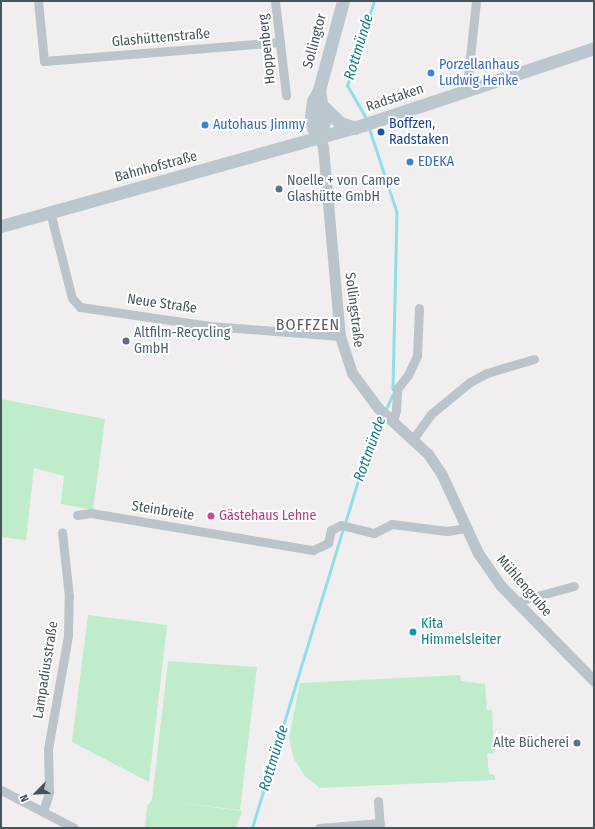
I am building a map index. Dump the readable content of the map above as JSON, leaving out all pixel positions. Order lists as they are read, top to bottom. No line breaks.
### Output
{"streets":{"main road":["Sollingtor","Radstaken","Bahnhofstraße"],"street":["Glashüttenstraße","Hoppenberg","Neue Straße","Sollingstraße","Steinbreite","Mühlengrube","Lampadiusstraße"]},"crossings":[["Glashüttenstraße","Hoppenberg"],["Sollingtor","Radstaken"],["Sollingtor","Bahnhofstraße"],["Sollingtor","Sollingstraße"],["Radstaken","Bahnhofstraße"],["Radstaken","Sollingstraße"],["Bahnhofstraße","Neue Straße"],["Bahnhofstraße","Sollingstraße"],["Neue Straße","Sollingstraße"],["Sollingstraße","Mühlengrube"],["Steinbreite","Mühlengrube"]],"districts":["BOFFZEN"],"water":["Rottmünde"],"places":["Porzellanhaus Ludwig Henke","Autohaus Jimmy","Boffzen, Radstaken","EDEKA","Noelle + von Campe Glashütte GmbH","Altfilm-Recycling GmbH","Gästehaus Lehne","Kita Himmelsleiter","Alte Bücherei"],"north":"bottom left"}
